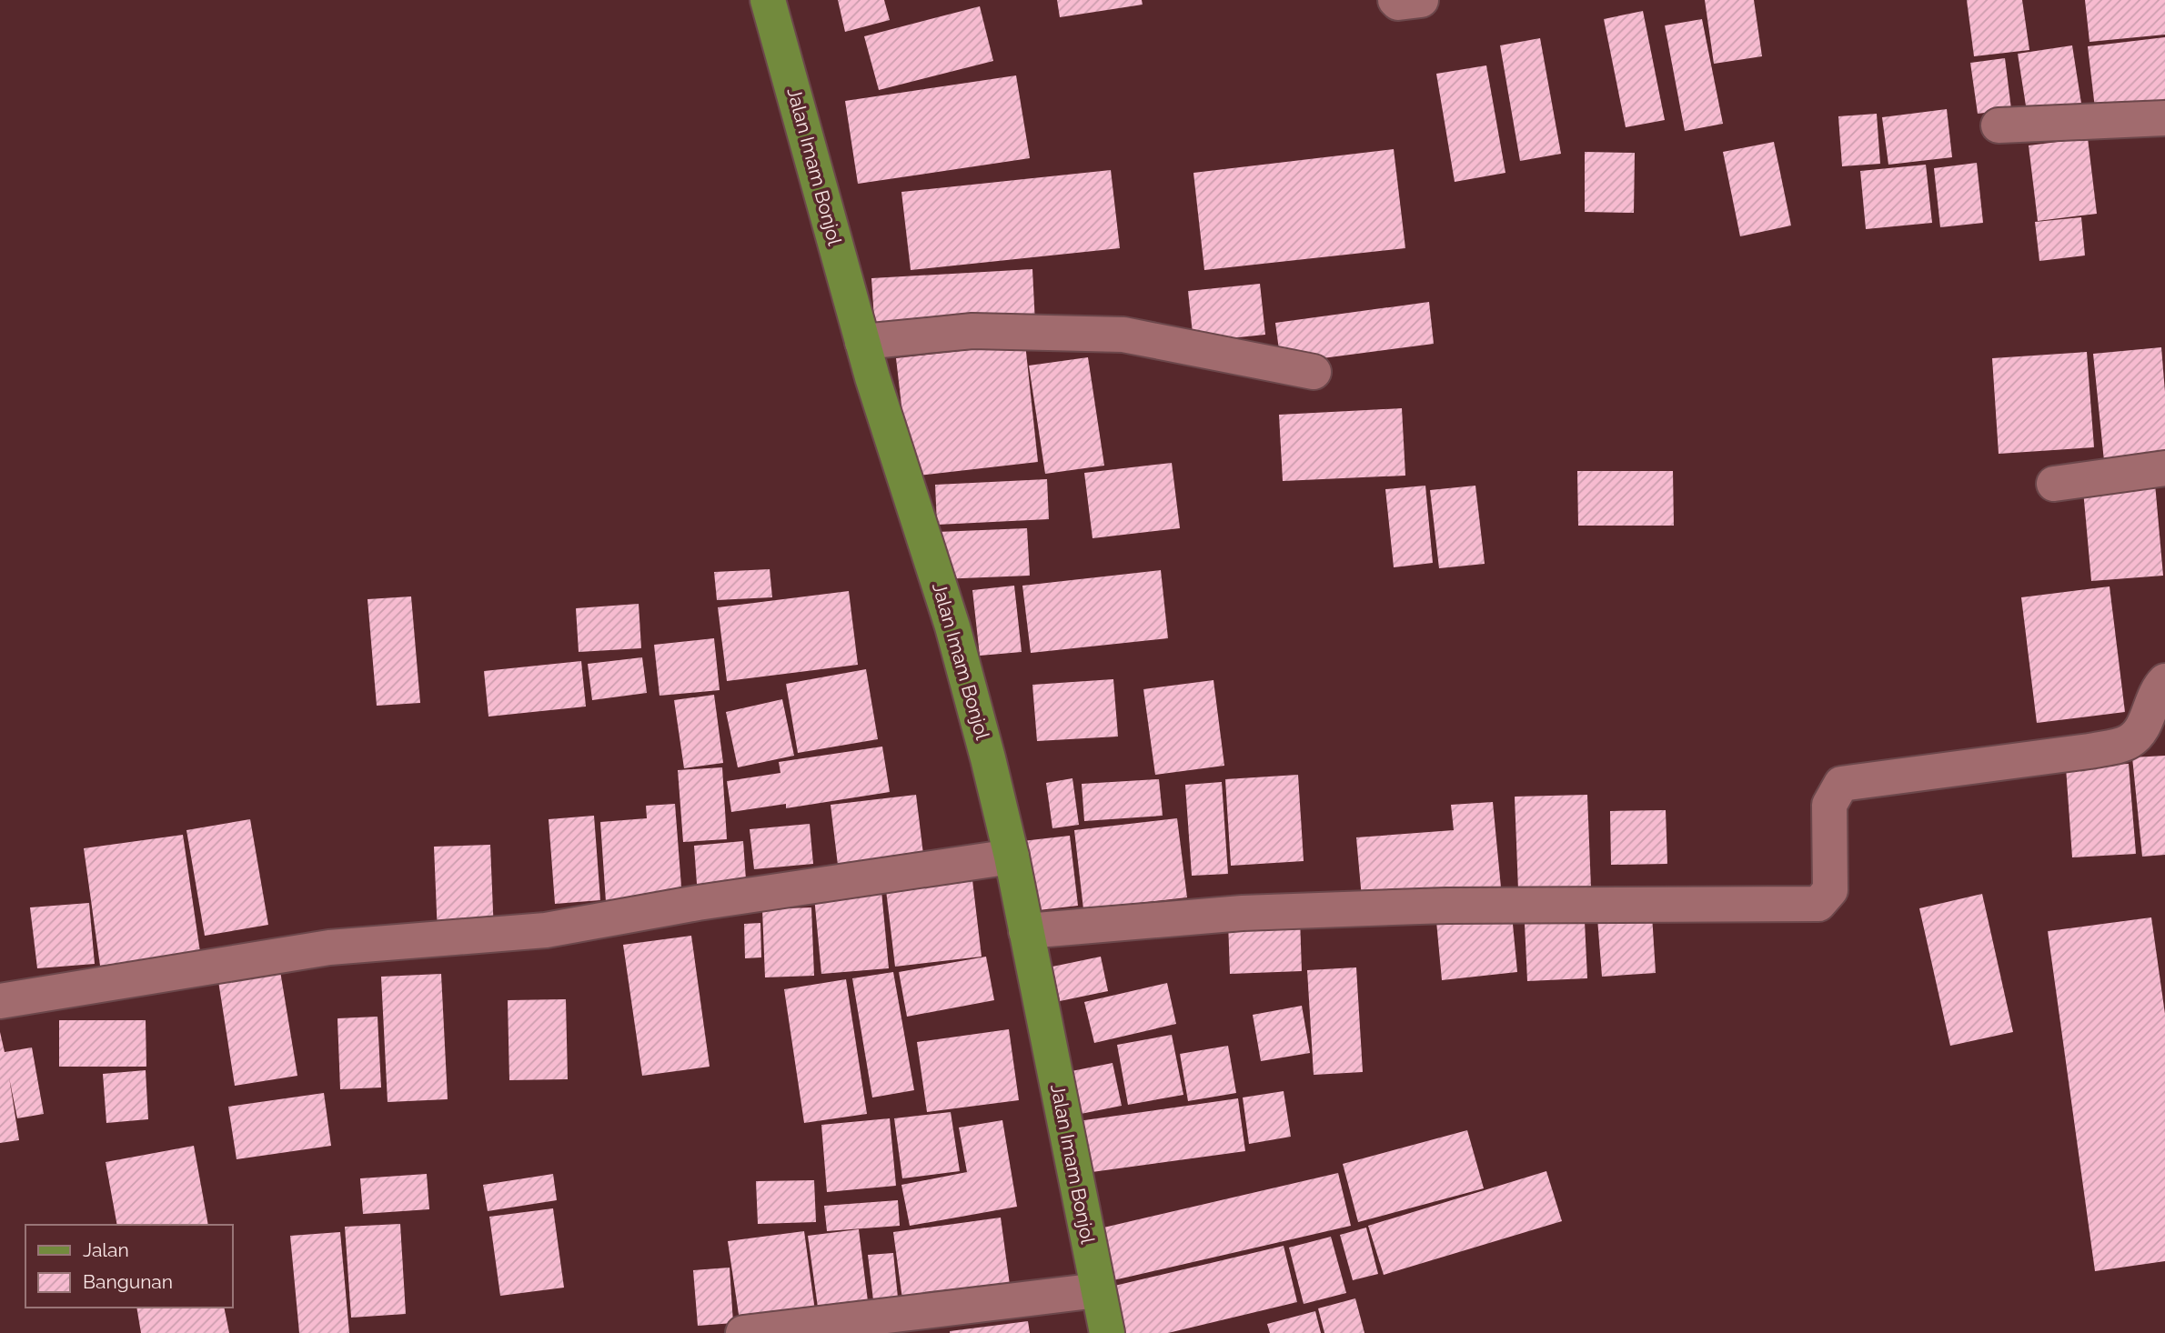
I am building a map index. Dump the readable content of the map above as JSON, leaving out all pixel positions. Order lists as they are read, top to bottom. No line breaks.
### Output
{"streets":{"main road":["Jalan Imam Bonjol"]},"legend":["Jalan","Bangunan"]}
